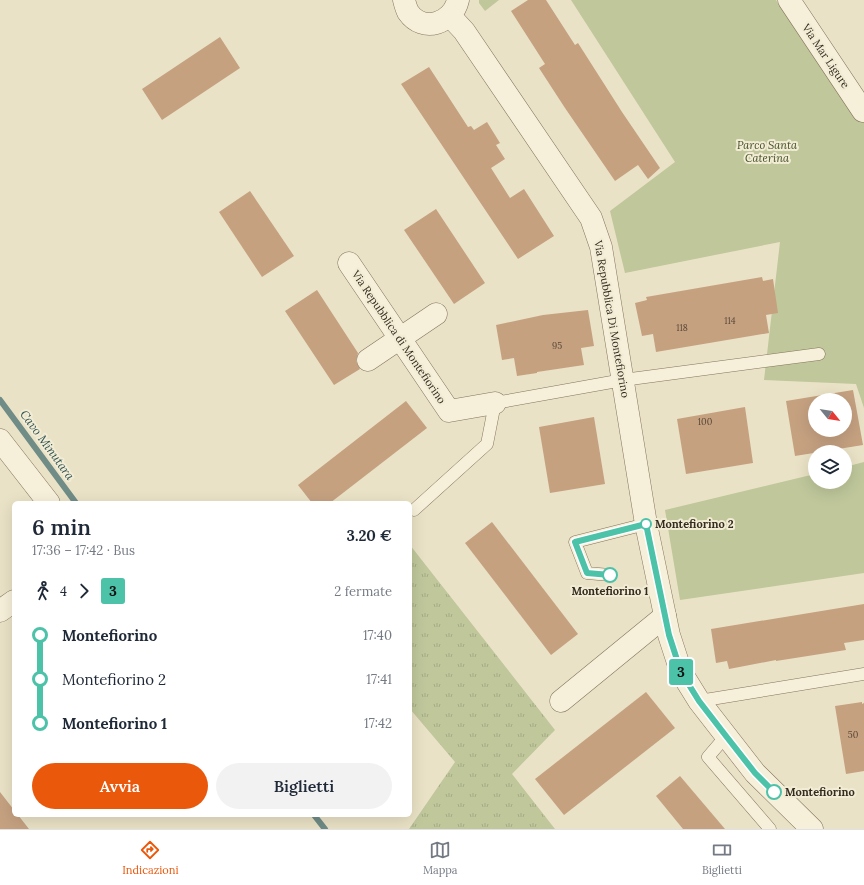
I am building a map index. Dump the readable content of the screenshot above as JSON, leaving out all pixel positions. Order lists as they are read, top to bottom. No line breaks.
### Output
{"streets":{"street":["Via Mar Ligure","Via Repubblica Di Montefiorino","Via Repubblica di Montefiorino"]},"water":["Cavo Minutara"],"parks":["Parco Santa Caterina"],"places":["Montefiorino 2","Montefiorino 1","Montefiorino"],"lines":["bus line 3"],"house_numbers":["114","118","95","100","50"],"north":"bottom right","page":{"on_map":"3","heading":["6 min","17:36 – 17:42 · Bus","3.20 €"],"legs":["4","3","2 fermate"],"list":[{"name":"Montefiorino","value":"17:40"},{"name":"Montefiorino 2","value":"17:41"},{"name":"Montefiorino 1","value":"17:42"}],"buttons":["Avvia","Biglietti"],"tabs":["Indicazioni","Mappa","Biglietti"]}}
